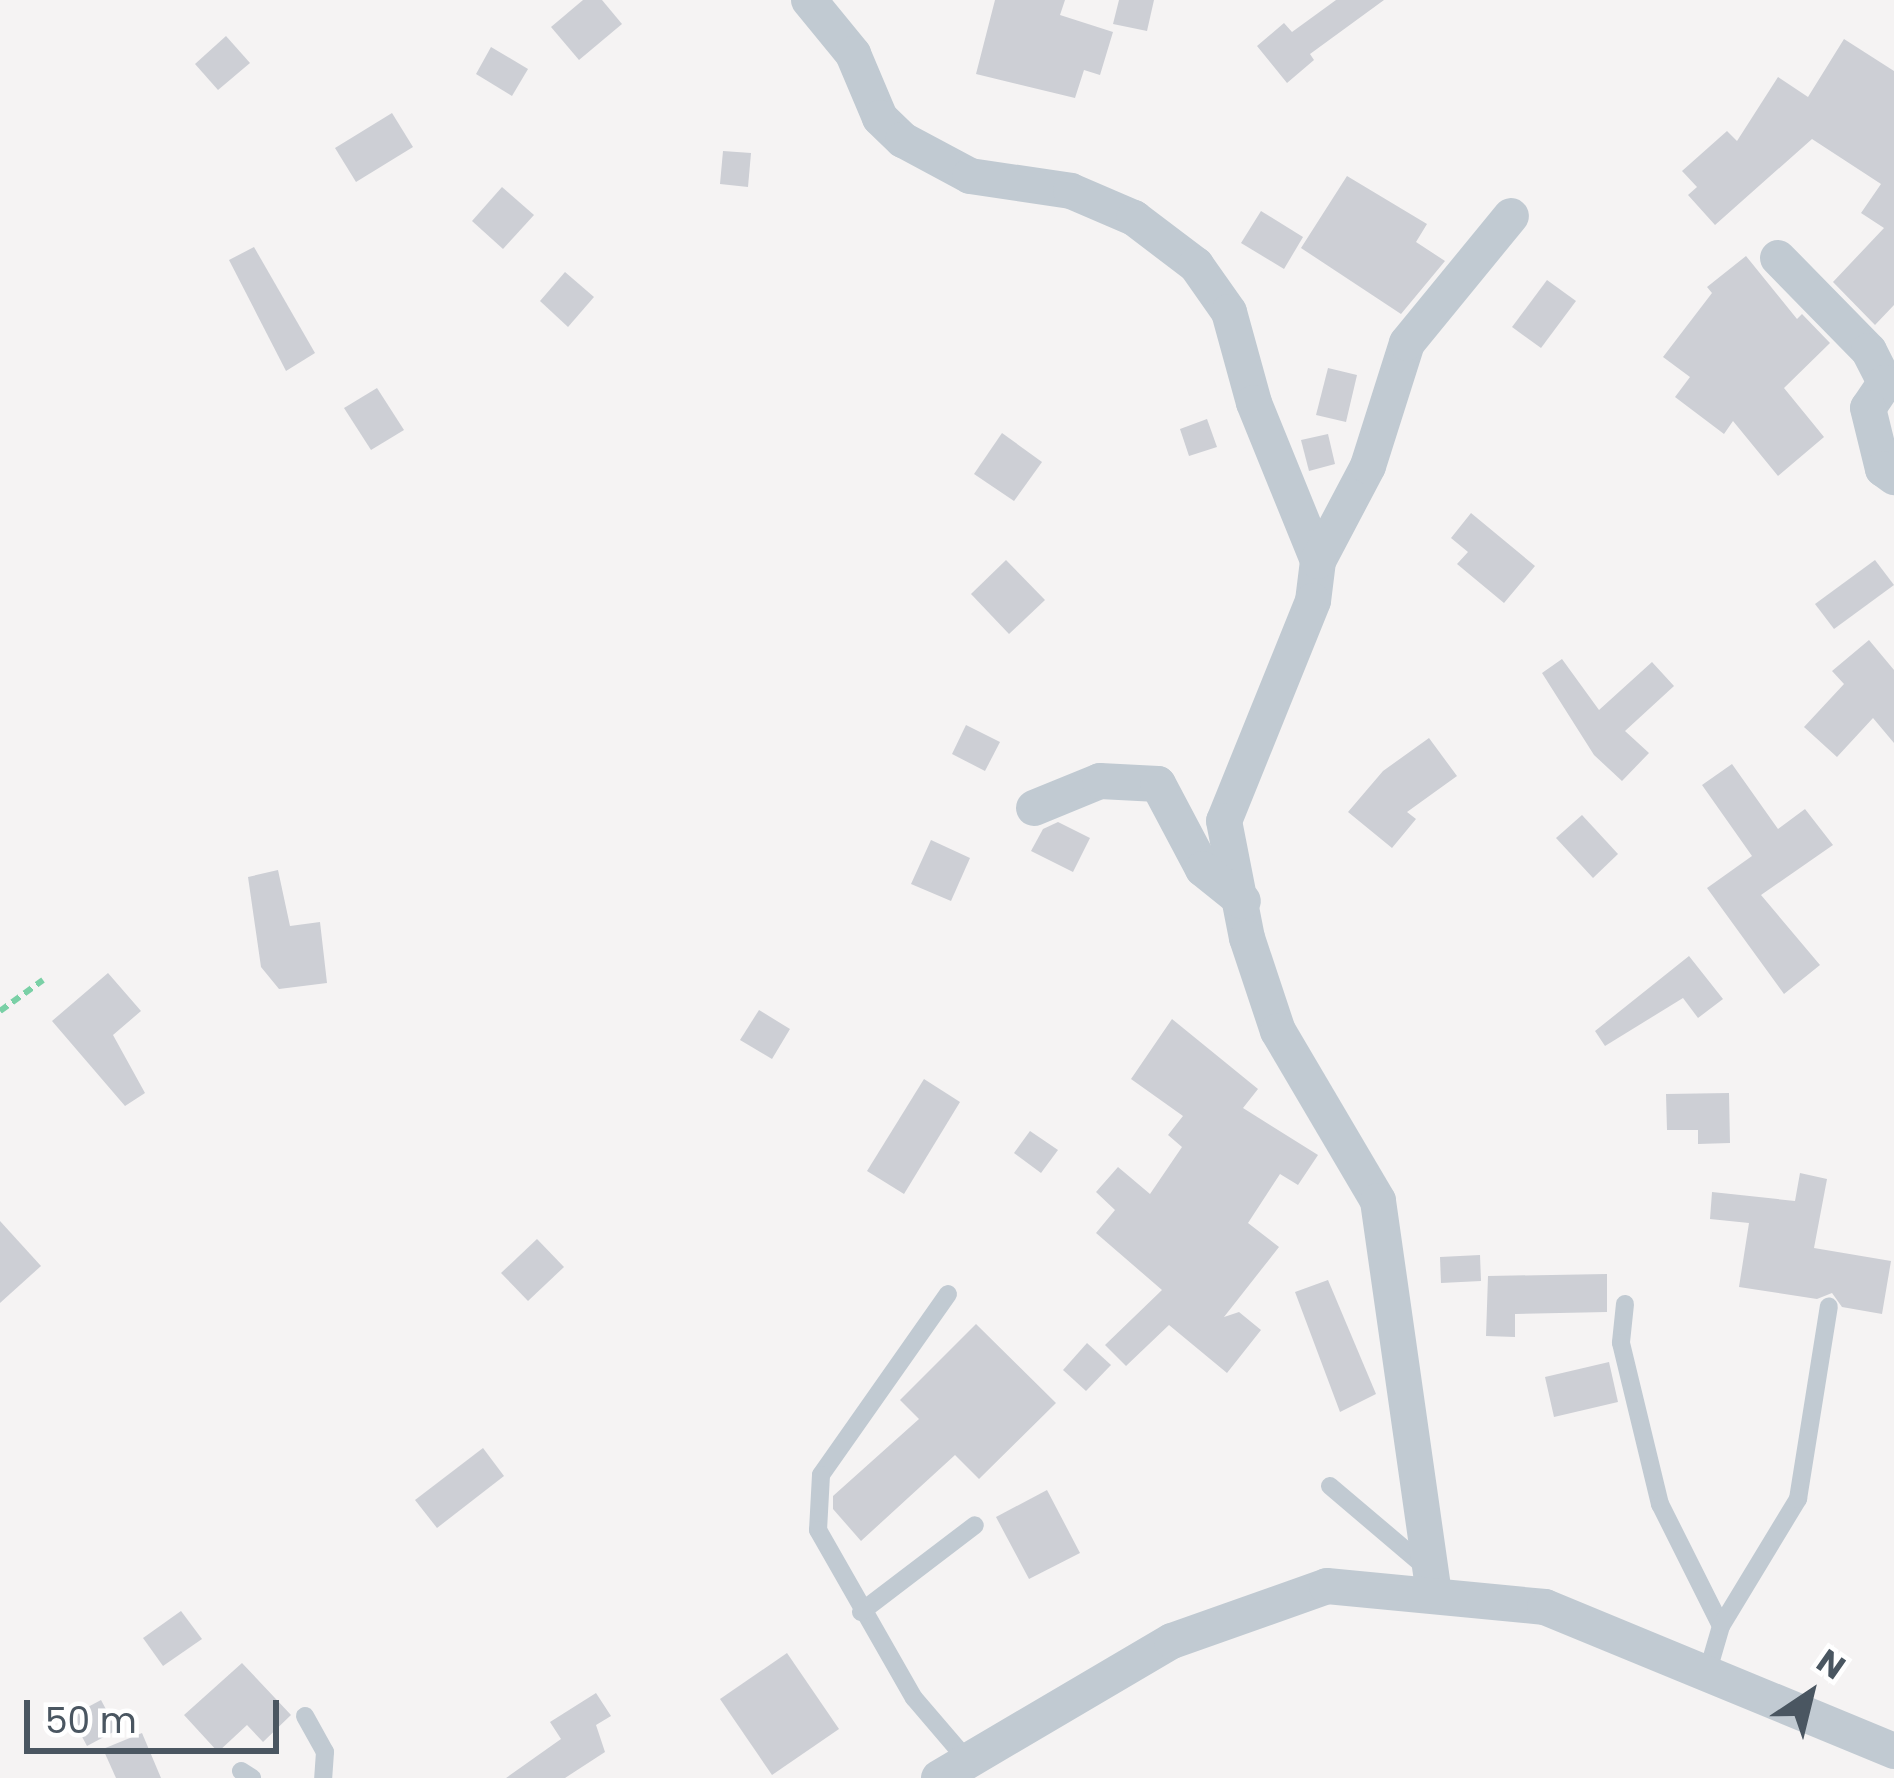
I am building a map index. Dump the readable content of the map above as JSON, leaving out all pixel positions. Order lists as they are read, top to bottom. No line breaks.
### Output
{"scale_bar":"50 m","north":"top right"}
